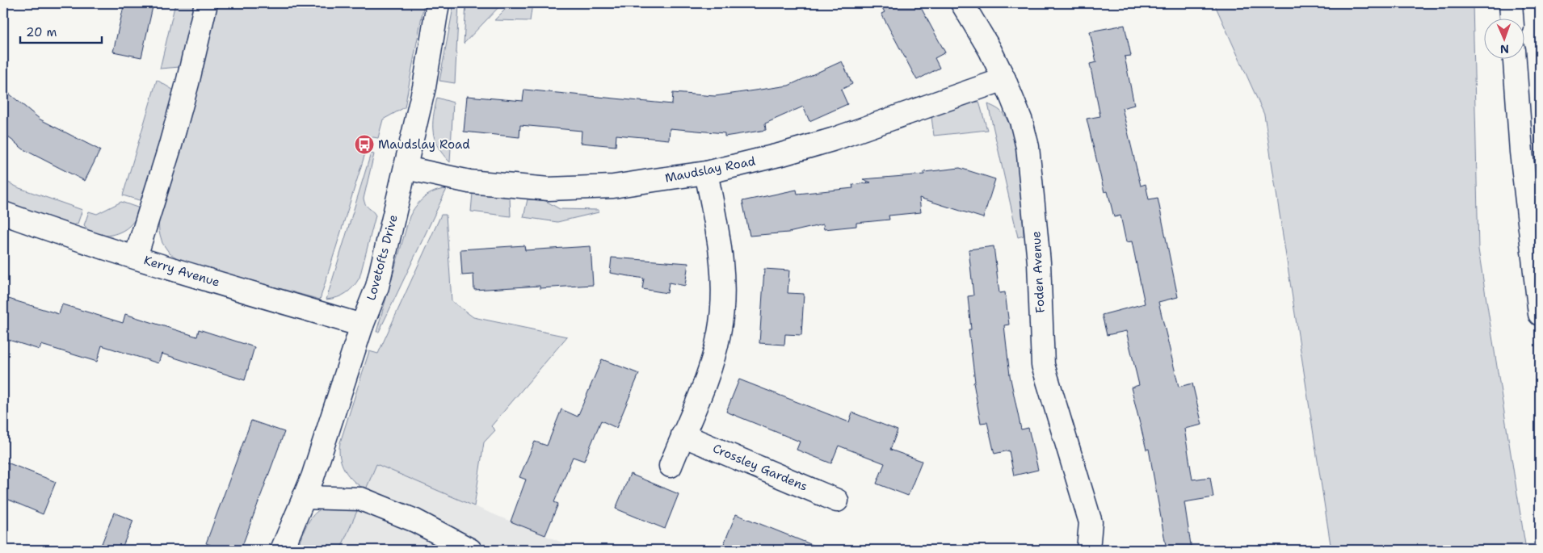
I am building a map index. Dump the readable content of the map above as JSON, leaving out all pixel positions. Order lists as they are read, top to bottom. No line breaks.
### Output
{"streets":{"main road":["Maudslay Road","Lovetofts Drive","Kerry Avenue","Foden Avenue","Crossley Gardens"]},"crossings":[["Maudslay Road","Lovetofts Drive"],["Maudslay Road","Foden Avenue"],["Lovetofts Drive","Kerry Avenue"]],"places":{"bus stop":["Maudslay Road"]},"scale_bar":"20 m","north":"bottom"}
